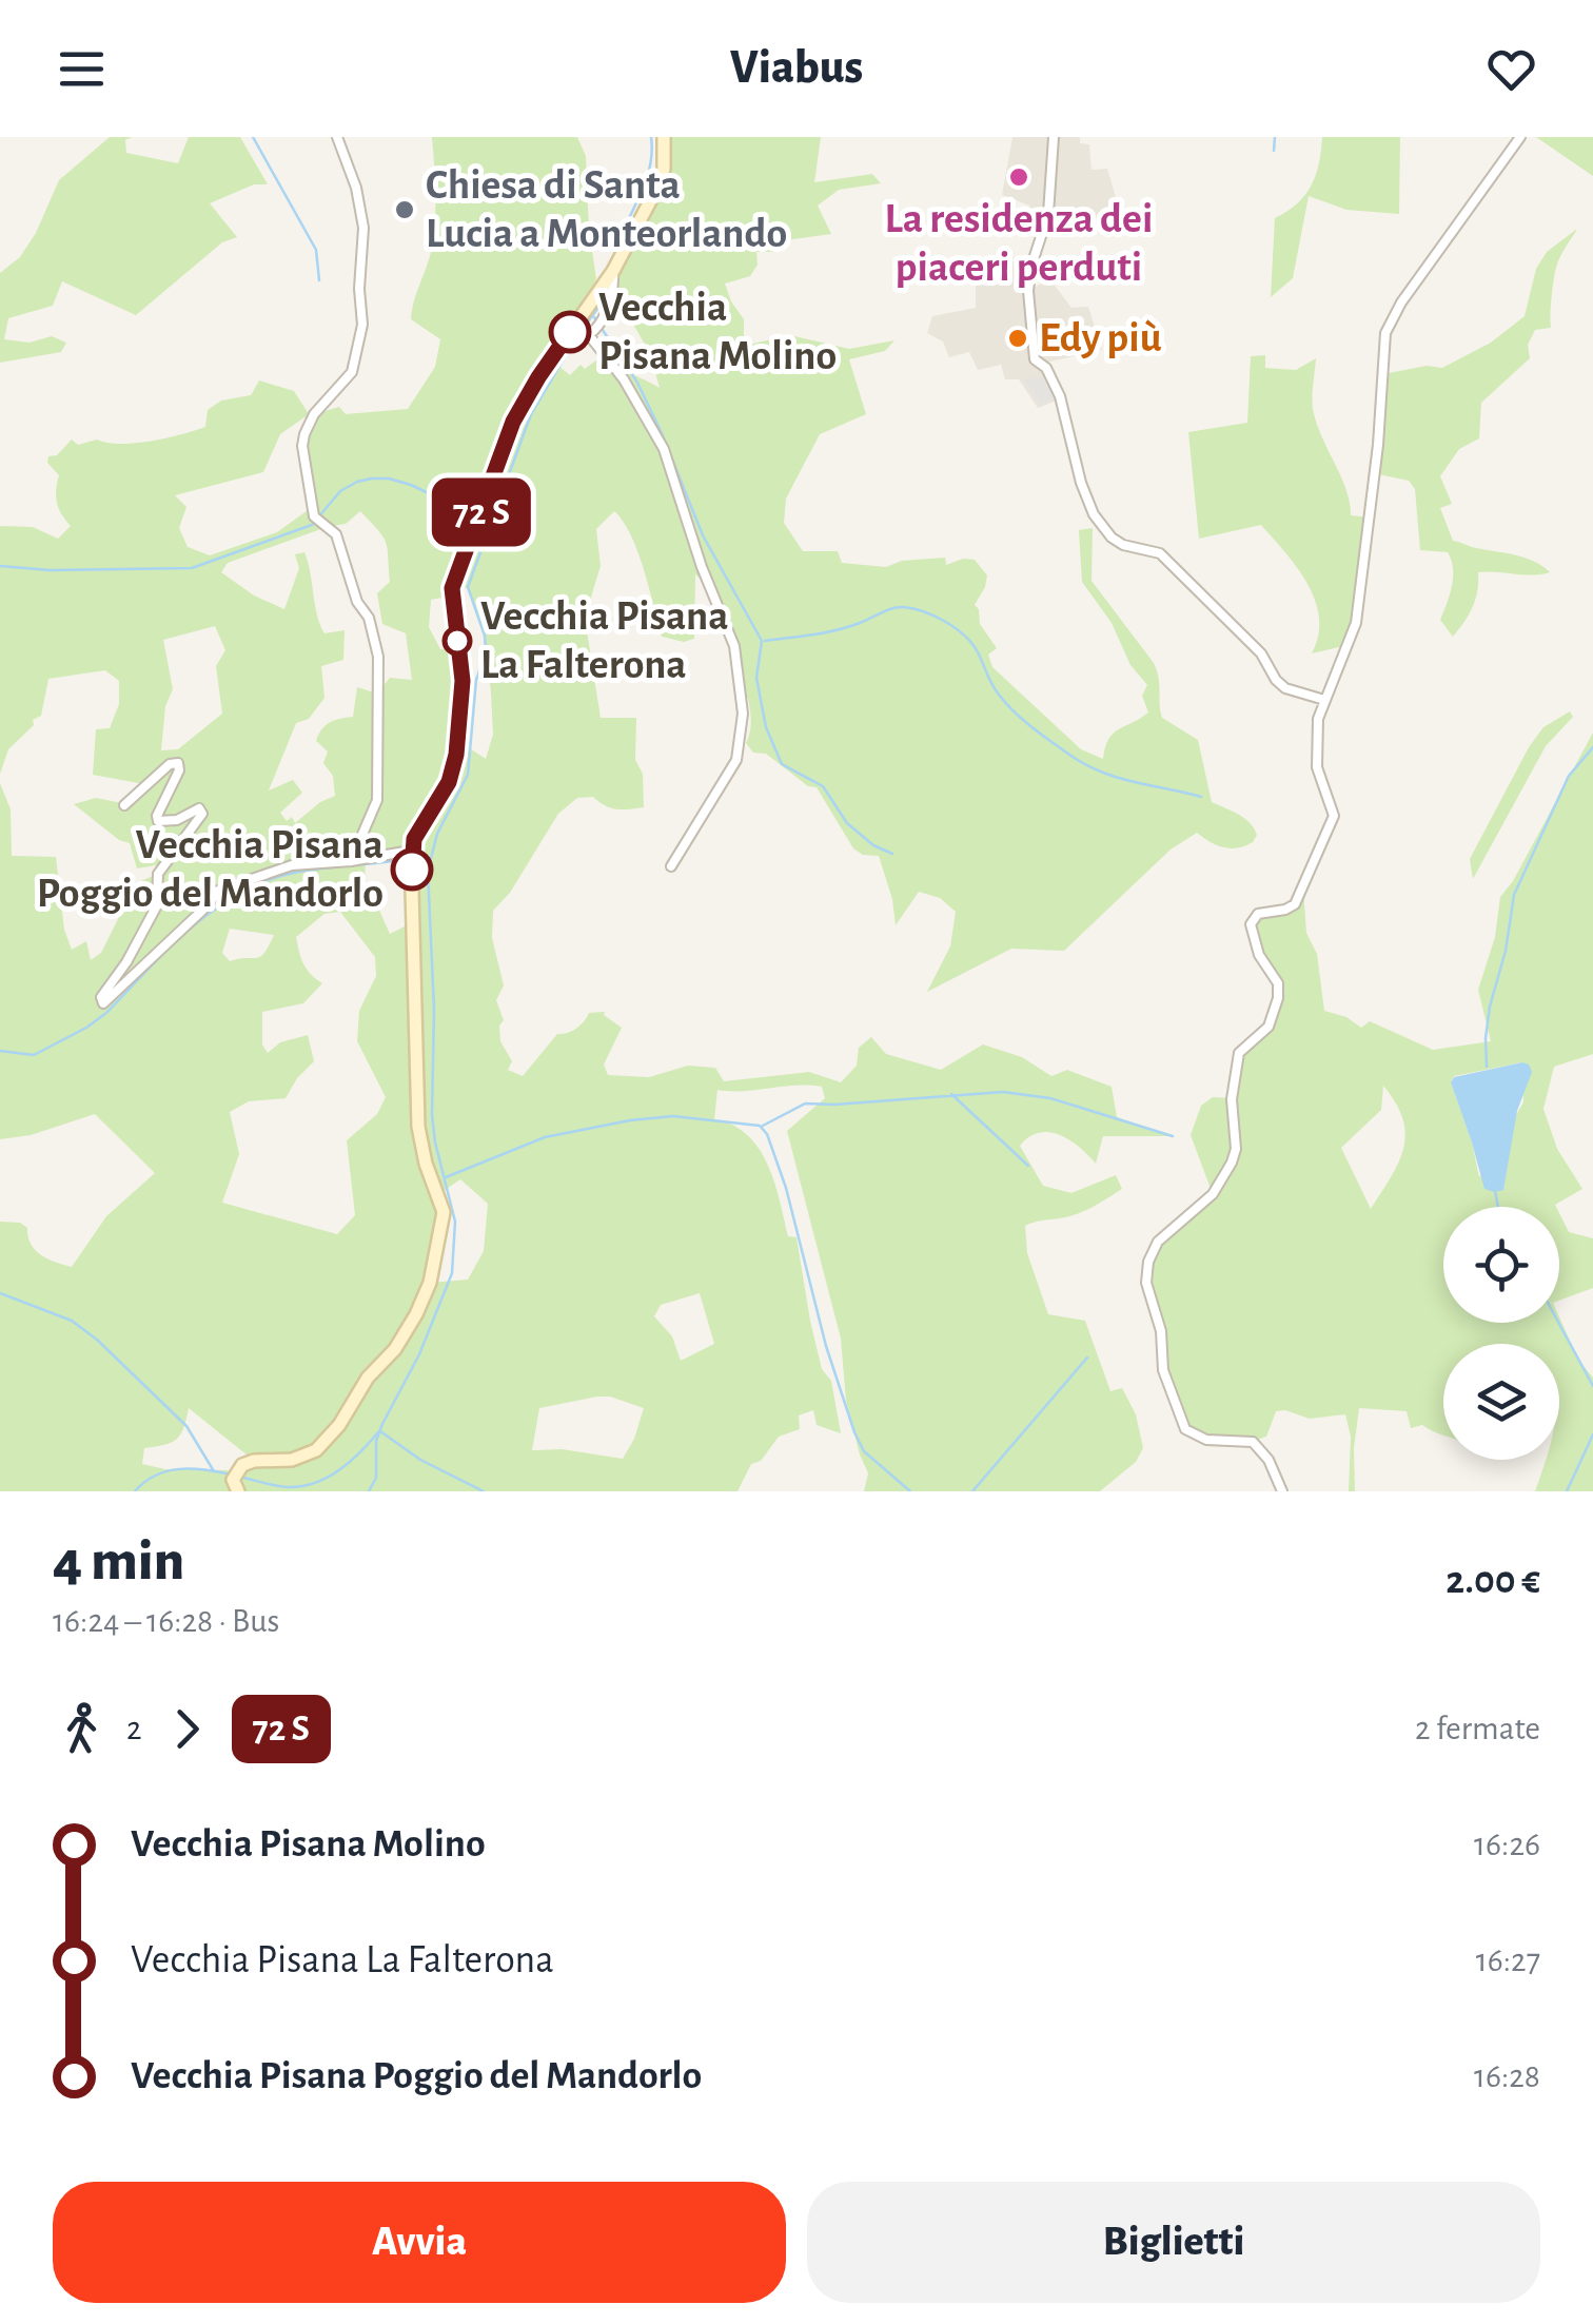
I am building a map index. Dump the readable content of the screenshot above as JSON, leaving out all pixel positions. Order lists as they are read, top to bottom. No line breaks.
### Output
{"places":["La residenza dei piaceri perduti","Chiesa di Santa Lucia a Monteorlando","Vecchia Pisana Molino","Edy più","Vecchia Pisana La Falterona","Vecchia Pisana Poggio del Mandorlo"],"page":{"header":"Viabus","on_map":"72 S","heading":["4 min","16:24 – 16:28 · Bus","2.00 €"],"legs":["2","72 S","2 fermate"],"list":[{"name":"Vecchia Pisana Molino","value":"16:26"},{"name":"Vecchia Pisana La Falterona","value":"16:27"},{"name":"Vecchia Pisana Poggio del Mandorlo","value":"16:28"}],"buttons":["Avvia","Biglietti"]}}
